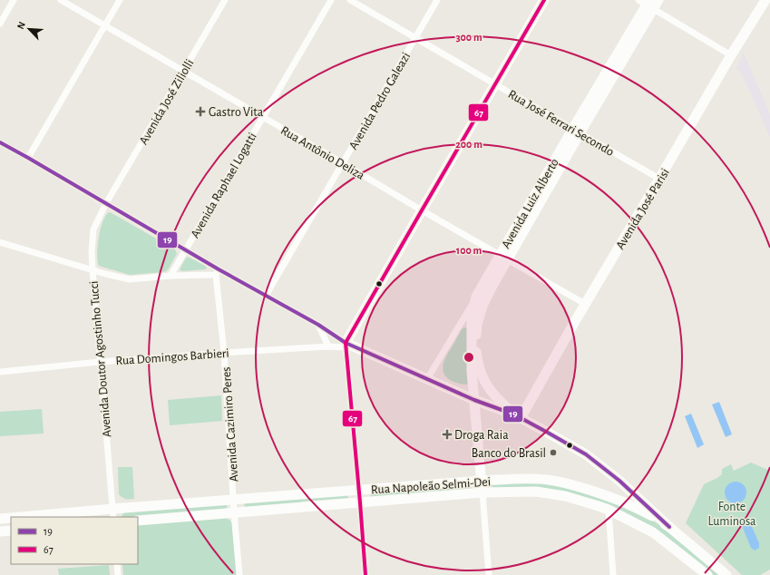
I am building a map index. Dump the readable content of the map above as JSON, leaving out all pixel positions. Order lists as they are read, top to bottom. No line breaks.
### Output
{"streets":{"main road":["Avenida Luiz Alberto","Avenida José Parisi","Rua Napoleão Selmi-Dei"],"street":["Avenida Pedro Galeazi","Avenida José Ziliolli","Rua José Ferrari Secondo","Rua Antônio Deliza","Avenida Raphael Logatti","Rua Domingos Barbieri","Avenida Doutor Agostinho Tucci","Avenida Cazimiro Peres"]},"crossings":[["Avenida Pedro Galeazi","Rua José Ferrari Secondo"],["Avenida Pedro Galeazi","Rua Antônio Deliza"],["Avenida José Ziliolli","Rua Antônio Deliza"],["Avenida José Ziliolli","Avenida Doutor Agostinho Tucci"],["Rua José Ferrari Secondo","Avenida Luiz Alberto"],["Rua José Ferrari Secondo","Avenida José Parisi"],["Rua Antônio Deliza","Avenida Raphael Logatti"],["Rua Antônio Deliza","Avenida Luiz Alberto"],["Rua Antônio Deliza","Avenida José Parisi"],["Avenida Luiz Alberto","Avenida José Parisi"],["Avenida Luiz Alberto","Rua Napoleão Selmi-Dei"],["Rua Domingos Barbieri","Avenida Doutor Agostinho Tucci"],["Rua Domingos Barbieri","Avenida Cazimiro Peres"],["Avenida Doutor Agostinho Tucci","Rua Napoleão Selmi-Dei"],["Avenida Cazimiro Peres","Rua Napoleão Selmi-Dei"]],"parks":["Fonte Luminosa"],"places":{"health":["Gastro Vita","Droga Raia"],"other":["Banco do Brasil"]},"lines":["transit line 67","transit line 19"],"legend":["19","67"],"north":"top left","rings":["300 m","200 m","100 m"]}
